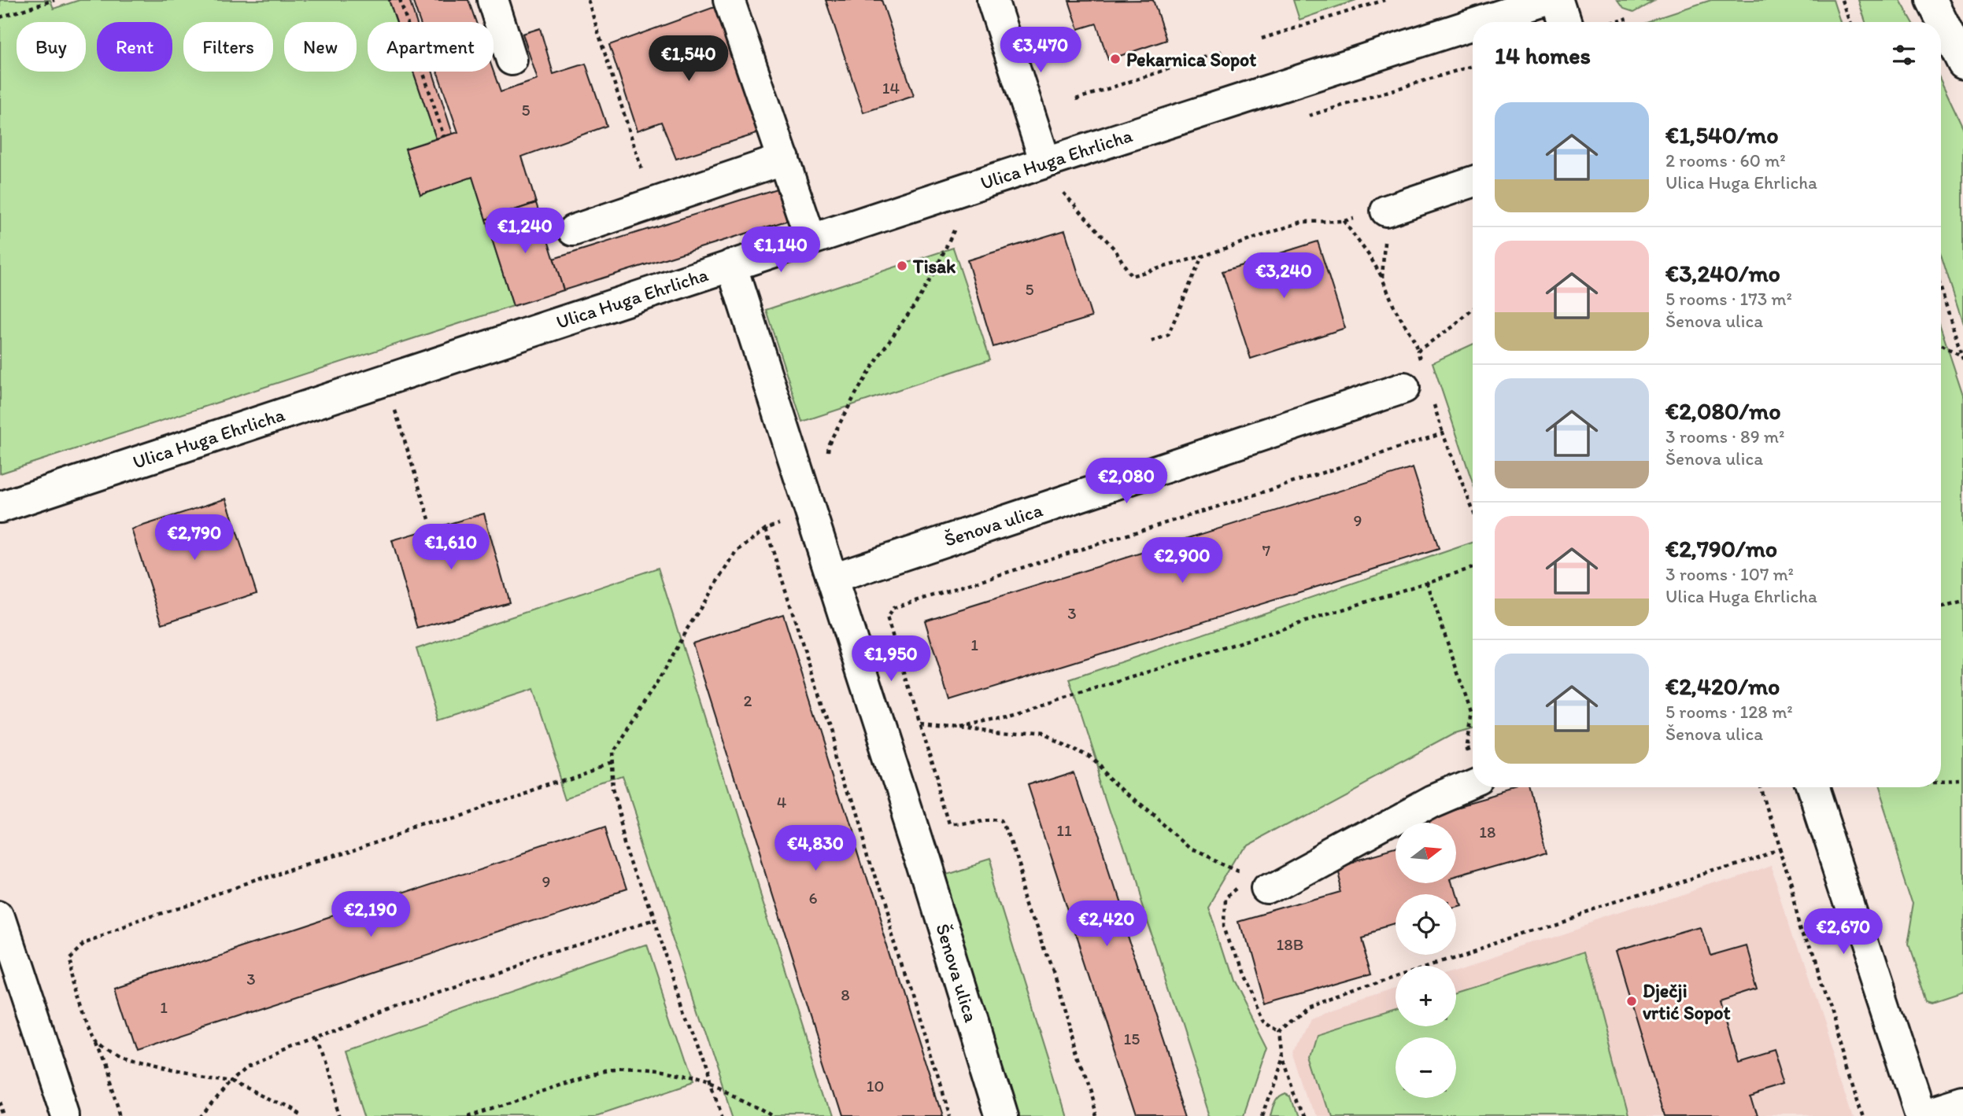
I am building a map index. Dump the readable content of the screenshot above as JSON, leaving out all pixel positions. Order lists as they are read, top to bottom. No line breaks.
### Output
{"streets":{"street":["Ulica Huga Ehrlicha","Šenova ulica"]},"crossings":[["Ulica Huga Ehrlicha","Šenova ulica"]],"places":["Pekarnica Sopot","Tisak","Dječji vrtić Sopot"],"house_numbers":["14","5","5","9","7","3","1","2","4","11","18","9","6","18B","3","8","1","15","10"],"north":"right","page":{"chip":["Buy","Rent","Filters","New","Apartment"],"heading":"14 homes","price":["€3,470","€1,540","€1,240","€1,140","€3,240","€2,080","€2,790","€1,610","€2,900","€1,950","€4,830","€2,190","€2,420","€2,670"],"list":[{"name":"€1,540/mo","note":"2 rooms · 60 m² · Ulica Huga Ehrlicha"},{"name":"€3,240/mo","note":"5 rooms · 173 m² · Šenova ulica"},{"name":"€2,080/mo","note":"3 rooms · 89 m² · Šenova ulica"},{"name":"€2,790/mo","note":"3 rooms · 107 m² · Ulica Huga Ehrlicha"},{"name":"€2,420/mo","note":"5 rooms · 128 m² · Šenova ulica"}],"map_buttons":["+","−"]}}
